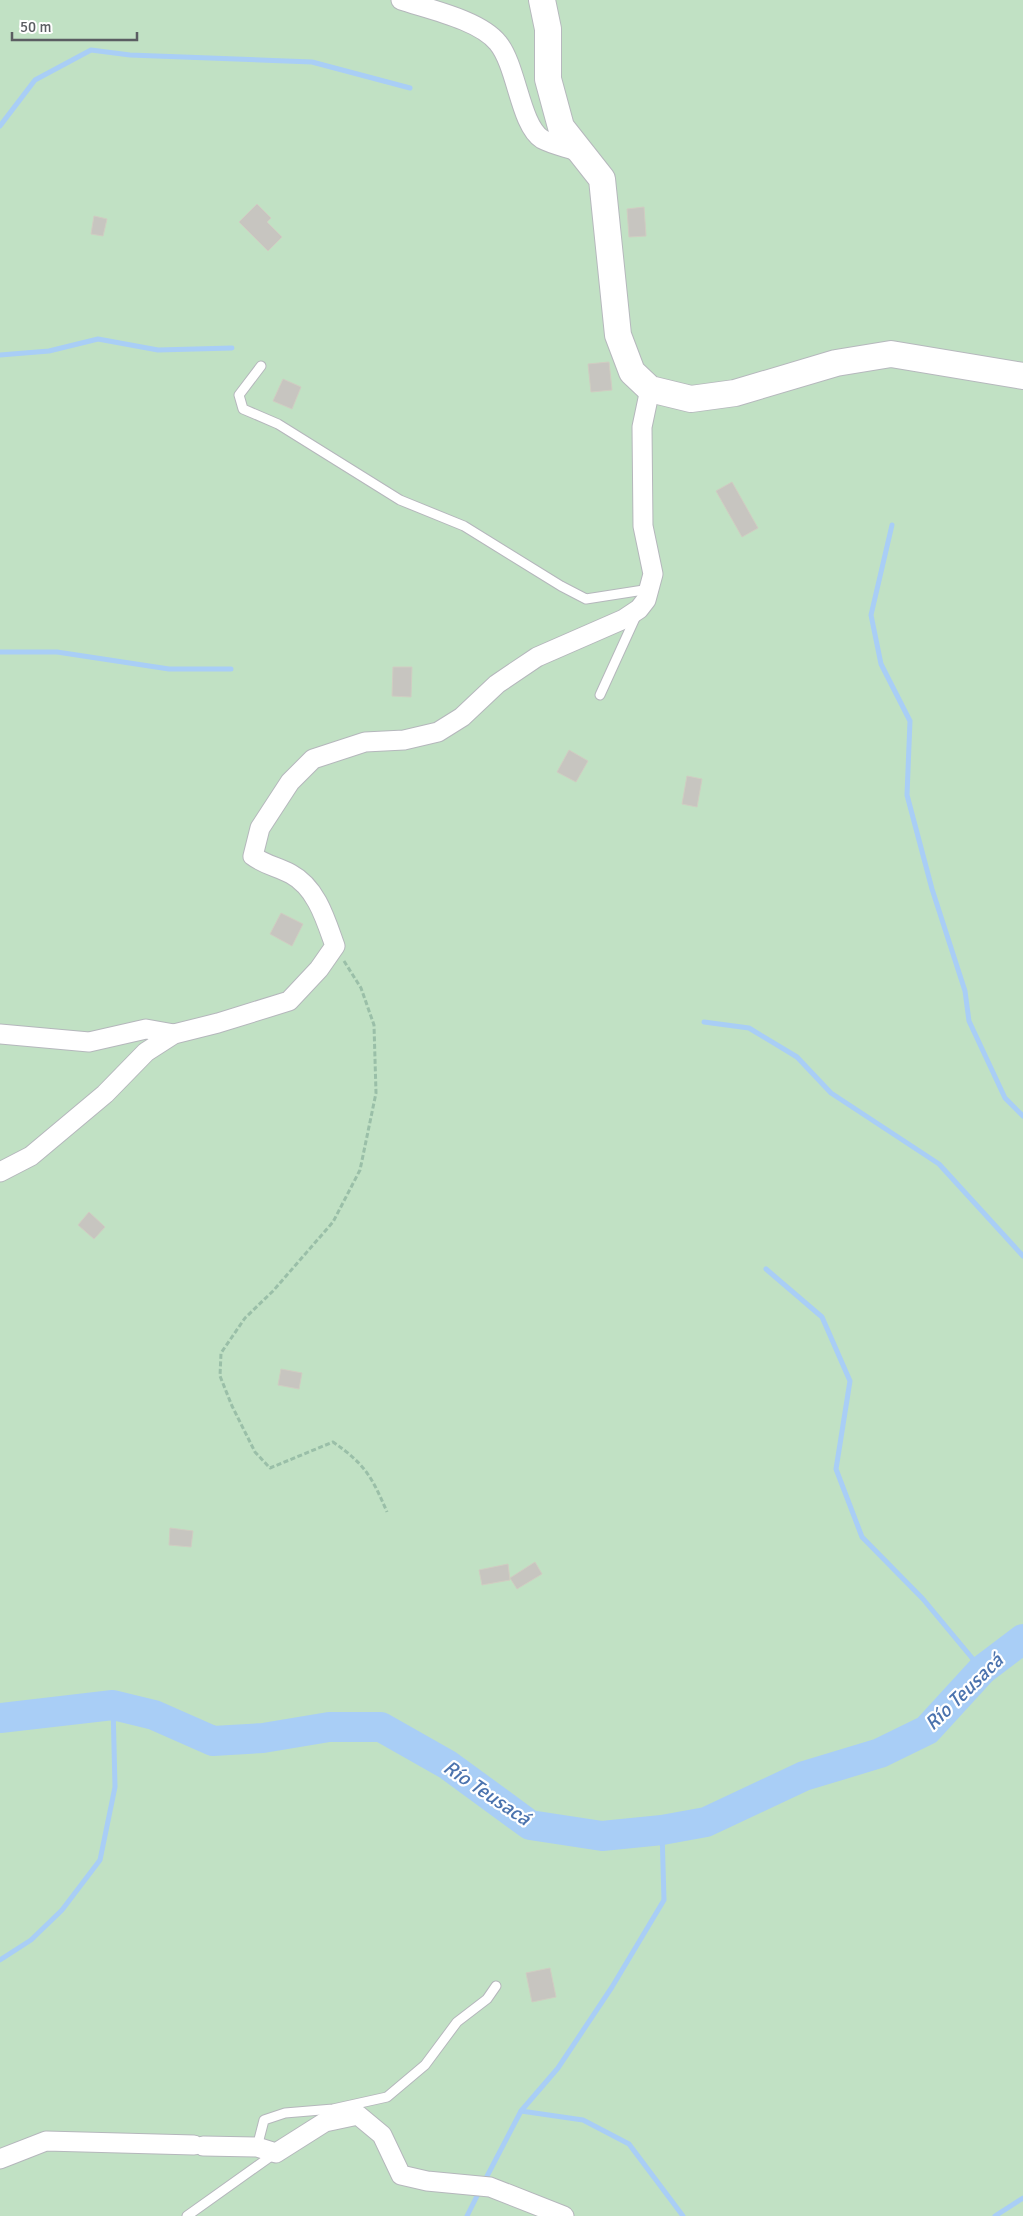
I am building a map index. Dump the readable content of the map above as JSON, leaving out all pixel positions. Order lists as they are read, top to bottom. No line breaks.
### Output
{"water":["Río Teusacá"],"scale_bar":"50 m"}
